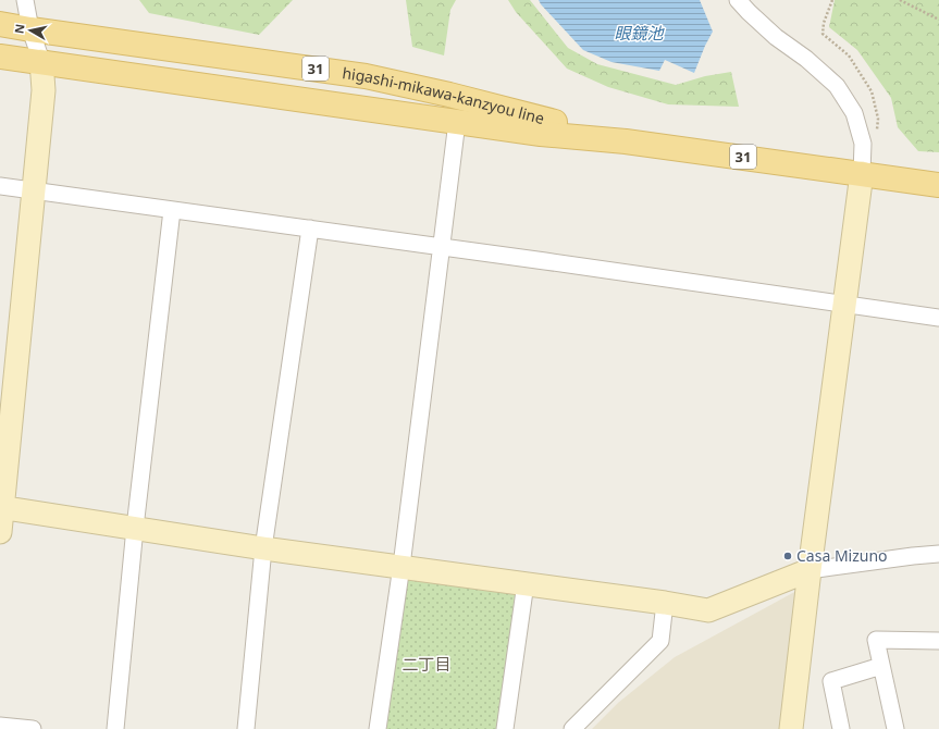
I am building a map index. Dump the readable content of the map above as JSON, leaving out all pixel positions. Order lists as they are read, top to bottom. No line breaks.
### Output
{"streets":{"main road":["31","higashi-mikawa-kanzyou line"]},"districts":["二丁目"],"water":["眼鏡池"],"places":["Casa Mizuno"],"north":"left"}
